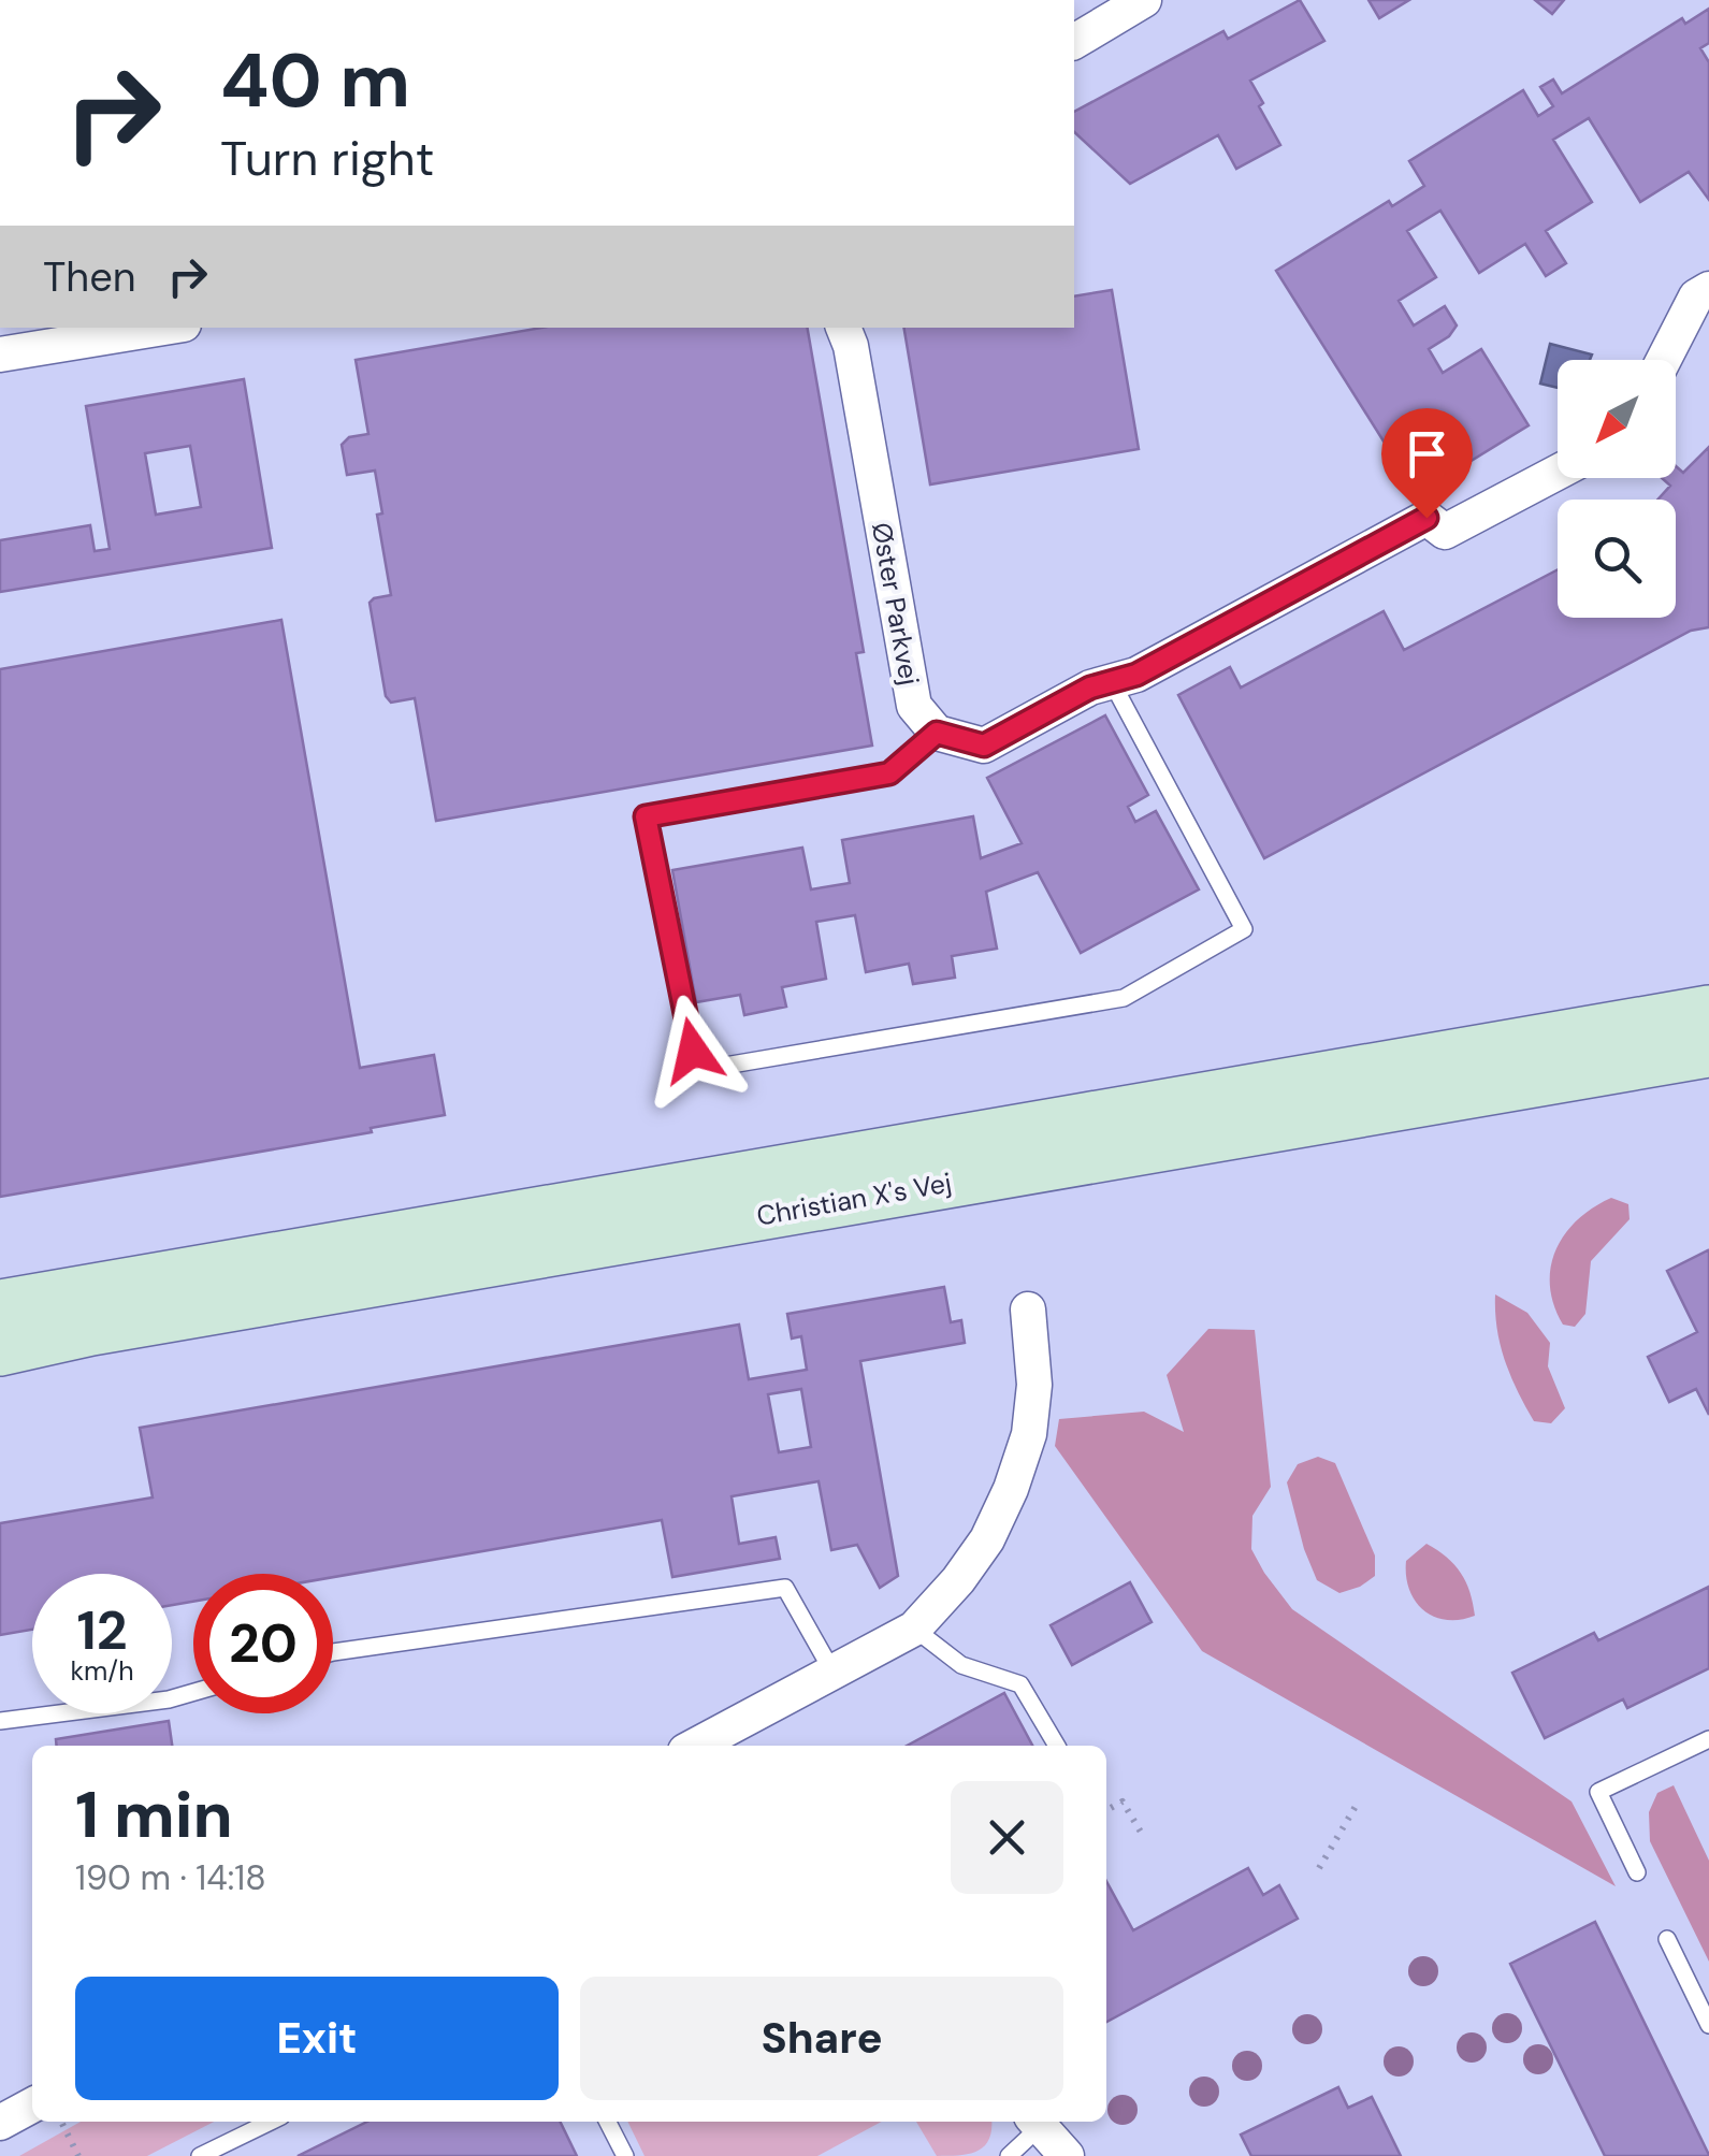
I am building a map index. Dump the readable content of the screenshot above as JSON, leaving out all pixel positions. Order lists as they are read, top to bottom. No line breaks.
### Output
{"streets":{"main road":["Christian X's Vej"],"street":["Øster Parkvej"]},"north":"bottom left","page":{"turn":["40 m","Turn right"],"then":"Then","speed":"12 km/h","limit":"20","heading":["1 min","190 m · 14:18"],"buttons":["Exit","Share"]}}
